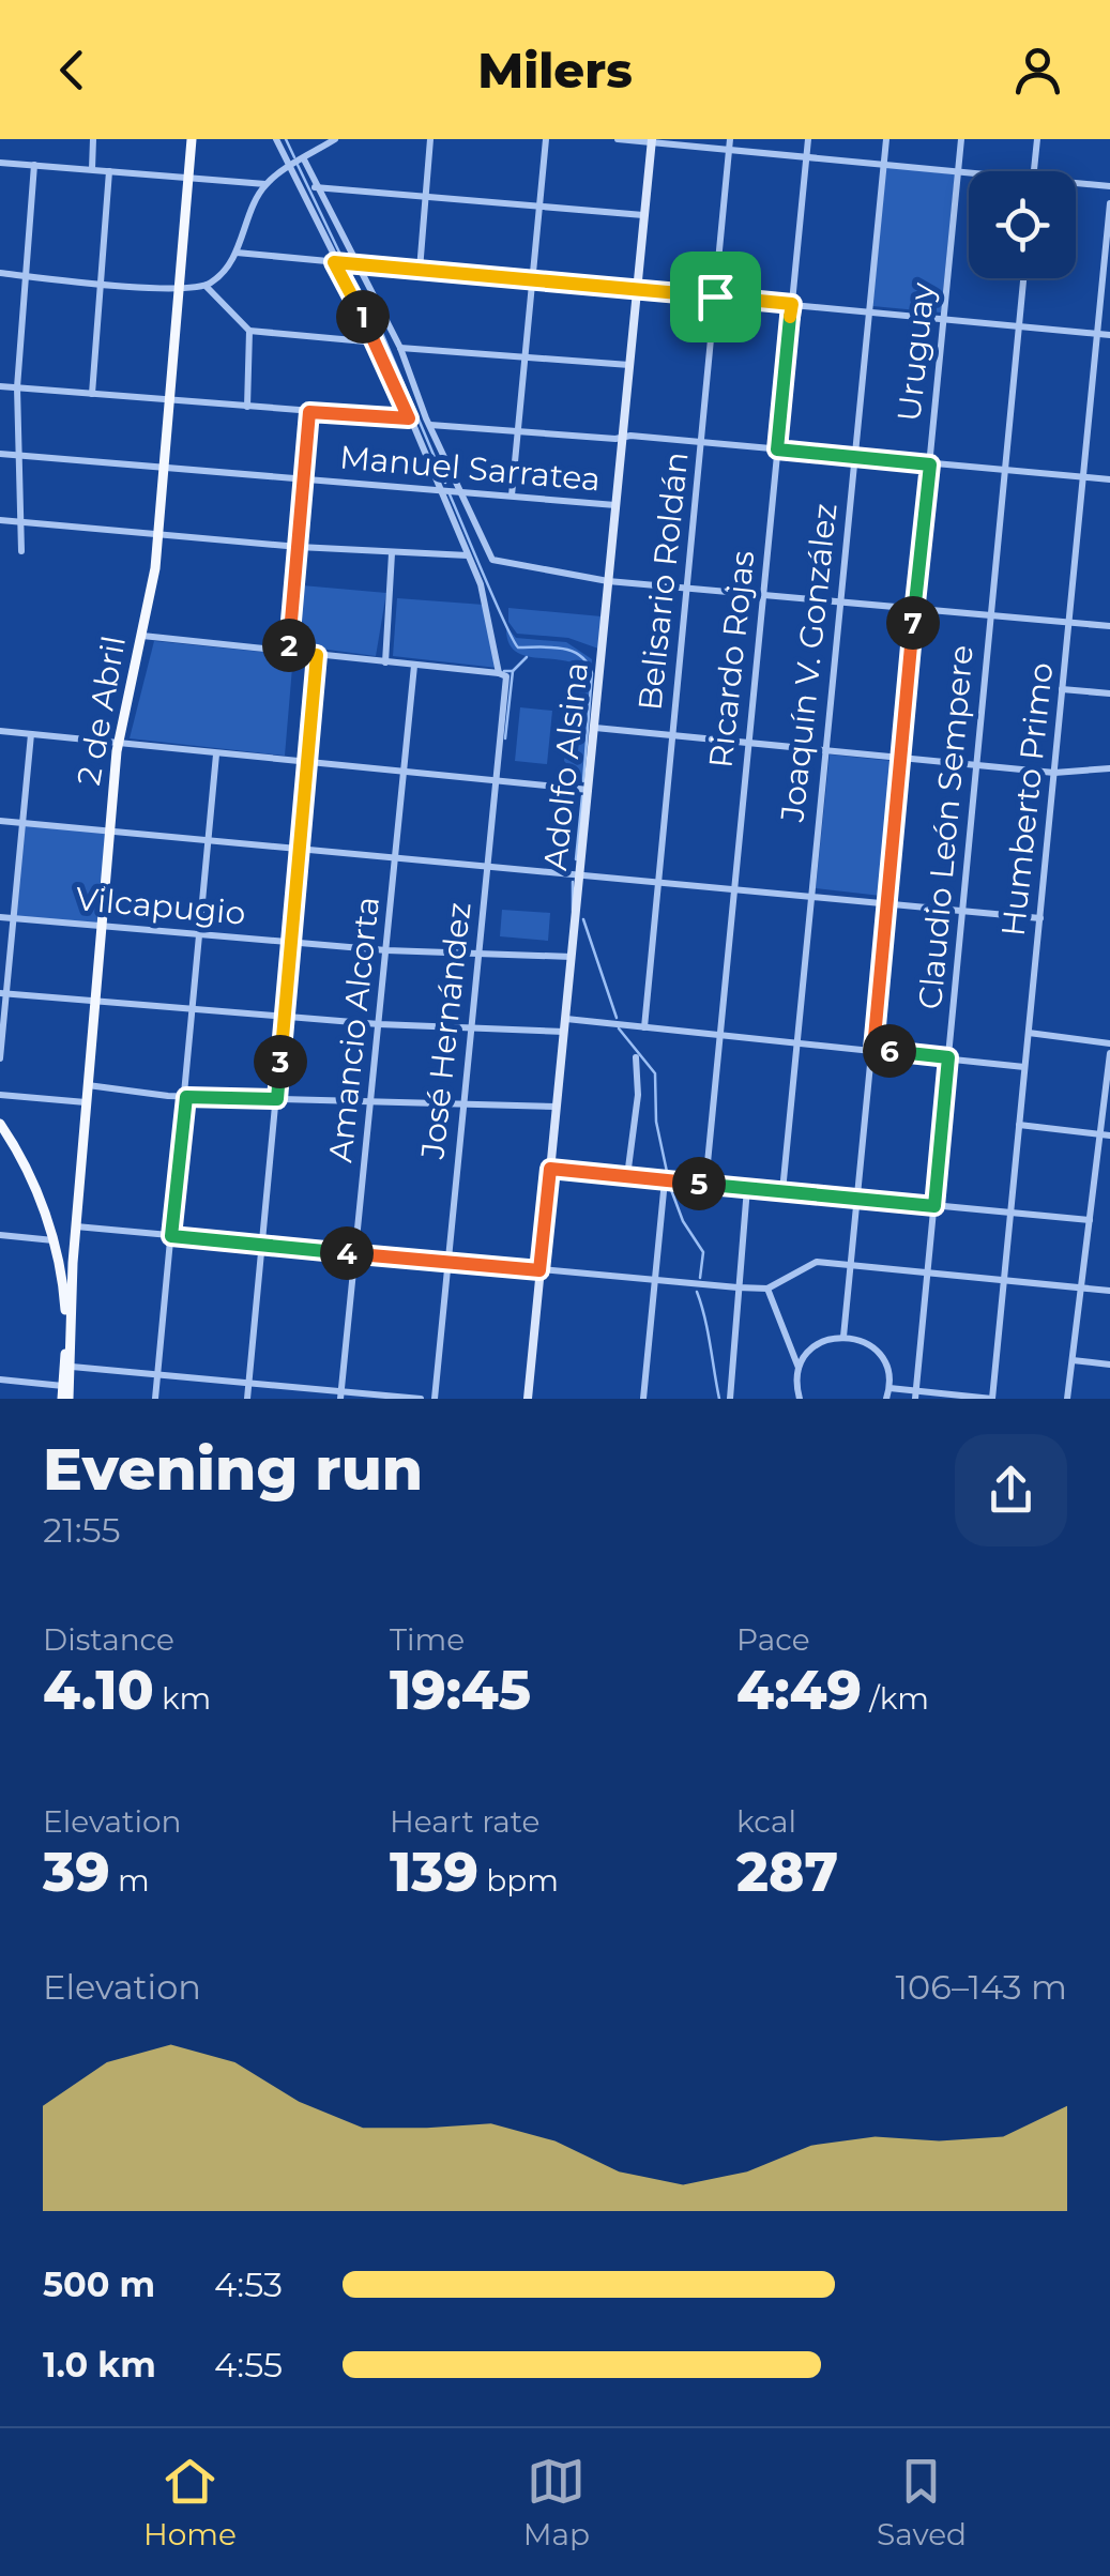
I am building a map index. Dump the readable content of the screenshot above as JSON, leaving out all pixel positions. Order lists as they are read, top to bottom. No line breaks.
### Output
{"streets":{"main road":["2 de Abril"],"street":["Uruguay","Manuel Sarratea","Belisario Roldán","Ricardo Rojas","Joaquín V. González","Adolfo Alsina","Humberto Primo","Claudio León Sempere","Vilcapugio","Amancio Alcorta","José Hernández"]},"crossings":[["Manuel Sarratea","2 de Abril"],["Manuel Sarratea","Adolfo Alsina"],["Manuel Sarratea","José Hernández"],["2 de Abril","Vilcapugio"],["Adolfo Alsina","Vilcapugio"],["Vilcapugio","Amancio Alcorta"],["Vilcapugio","José Hernández"]],"page":{"header":"Milers","pins":["1","7","2","6","3","5","4"],"heading":["Evening run","21:55"],"stats":[["Distance","4.10 km"],["Time","19:45"],["Pace","4:49 /km"],["Elevation","39 m"],["Heart rate","139 bpm"],["kcal","287"]],"chart":["Elevation","106–143 m"],"list":[{"name":"500 m","note":"4:53"},{"name":"1.0 km","note":"4:55"}],"tabs":["Home","Map","Saved"]}}
